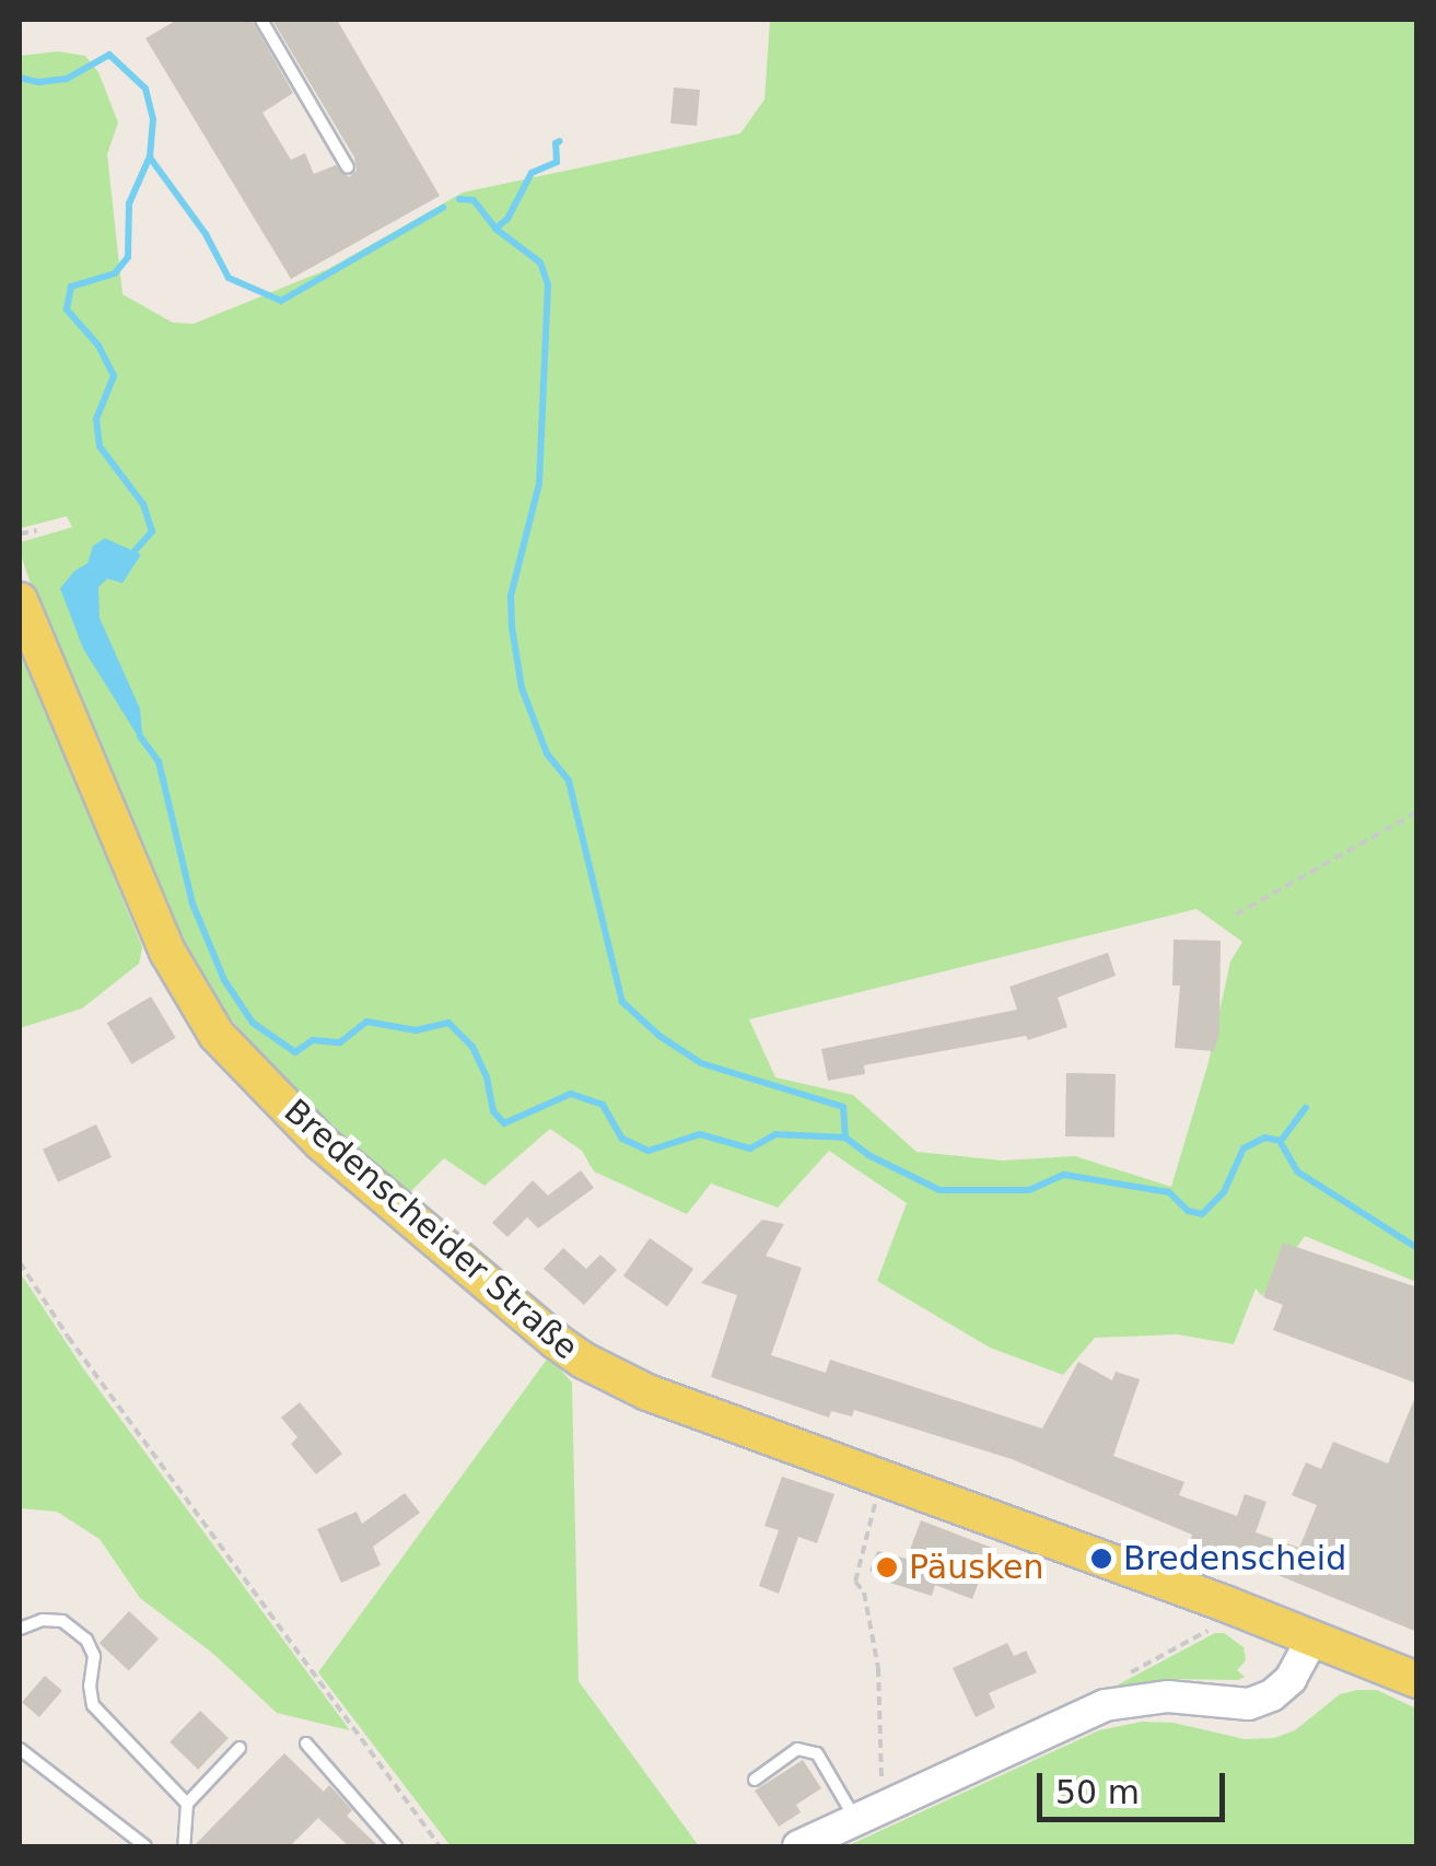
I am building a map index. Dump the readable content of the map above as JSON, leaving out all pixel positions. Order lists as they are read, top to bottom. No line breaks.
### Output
{"streets":{"main road":["Bredenscheider Straße"]},"places":["Bredenscheid","Päusken"],"scale_bar":"50 m"}
